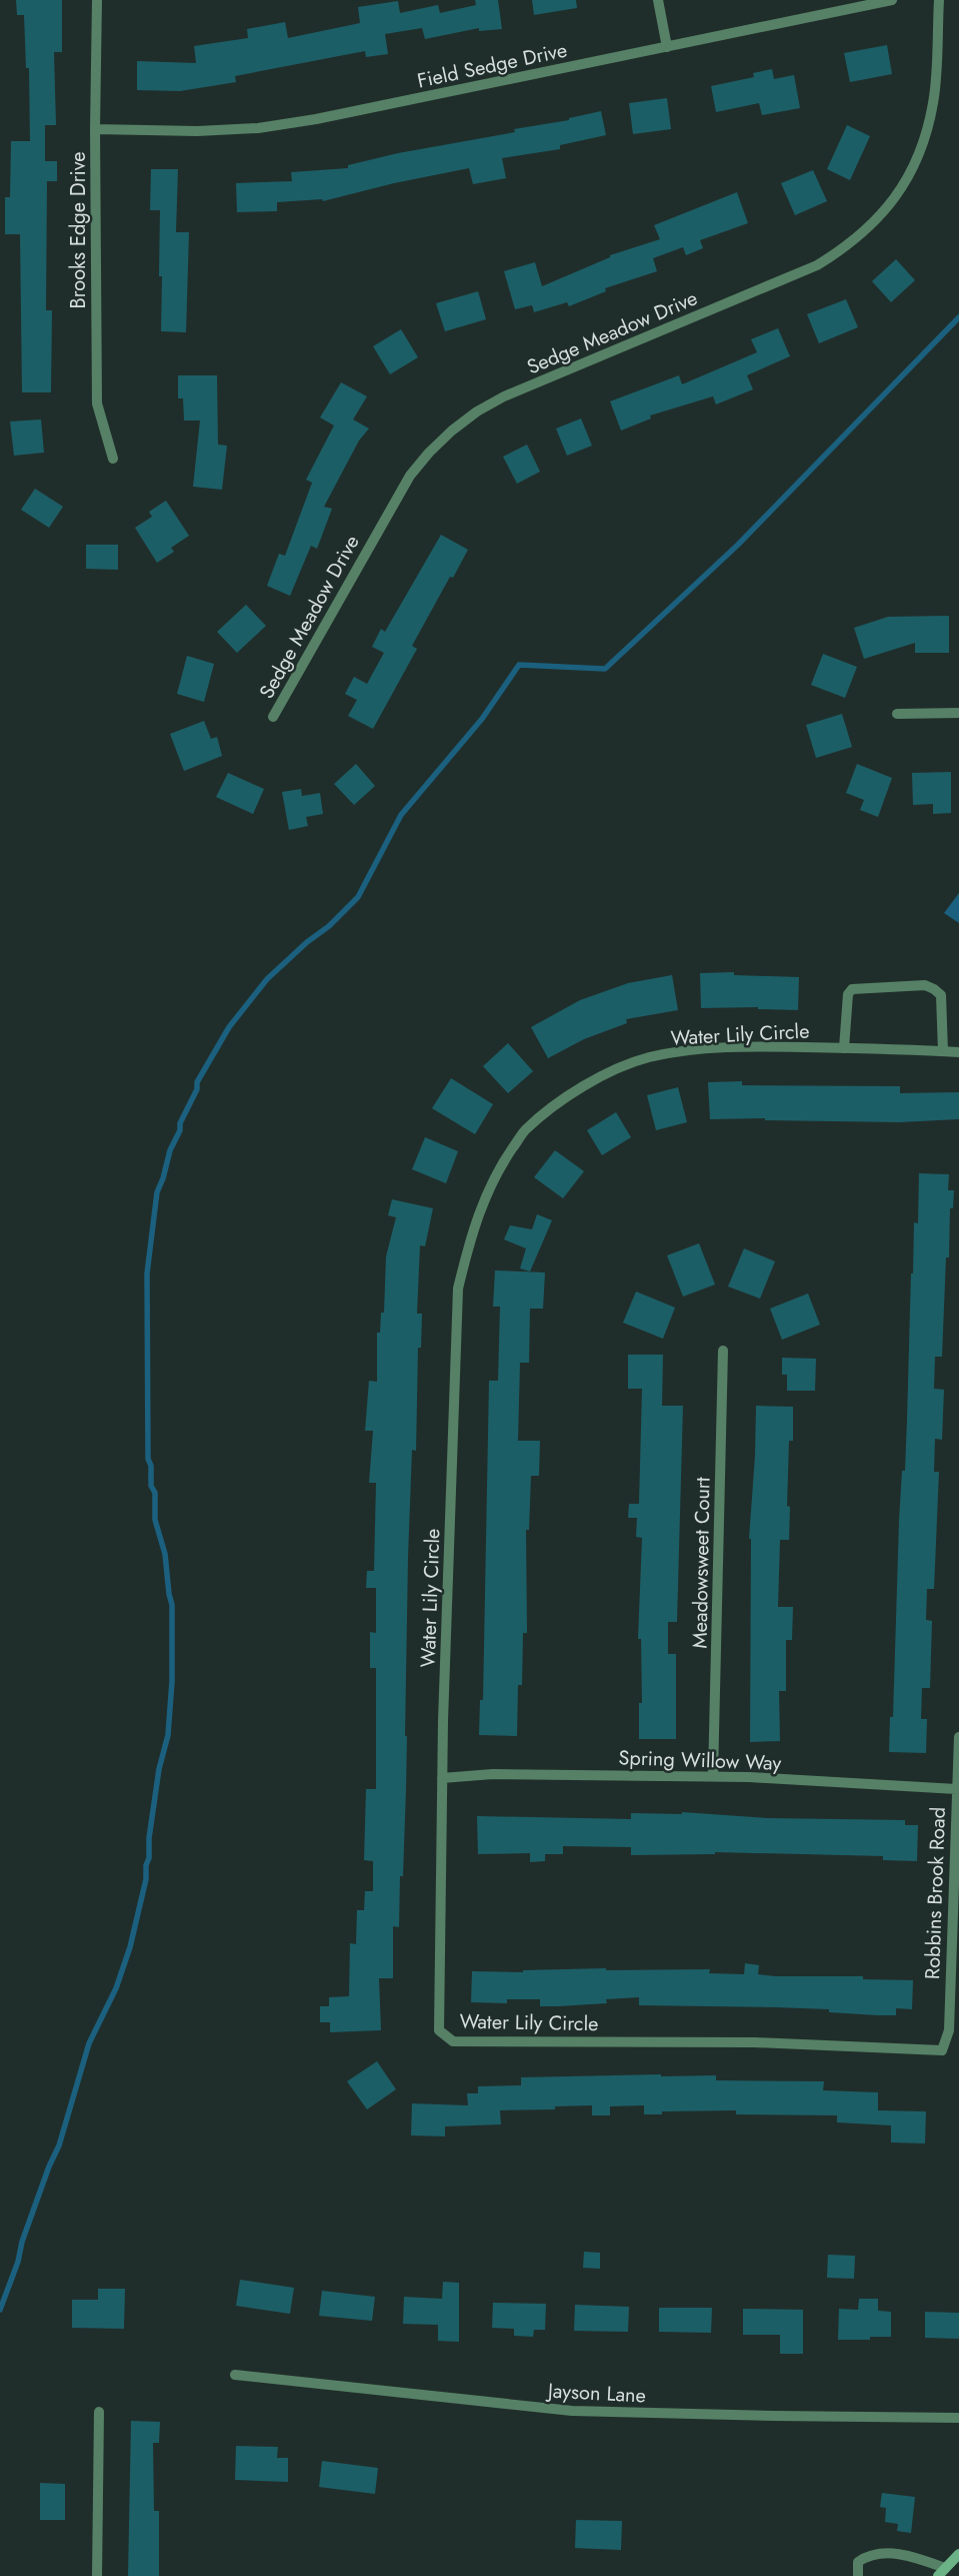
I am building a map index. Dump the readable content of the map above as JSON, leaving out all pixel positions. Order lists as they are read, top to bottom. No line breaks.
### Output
{"streets":{"street":["Field Sedge Drive","Brooks Edge Drive","Sedge Meadow Drive","Water Lily Circle","Meadowsweet Court","Spring Willow Way","Robbins Brook Road","Jayson Lane"]},"crossings":[["Field Sedge Drive","Brooks Edge Drive"],["Water Lily Circle","Spring Willow Way"],["Water Lily Circle","Robbins Brook Road"],["Meadowsweet Court","Spring Willow Way"],["Spring Willow Way","Robbins Brook Road"]]}
